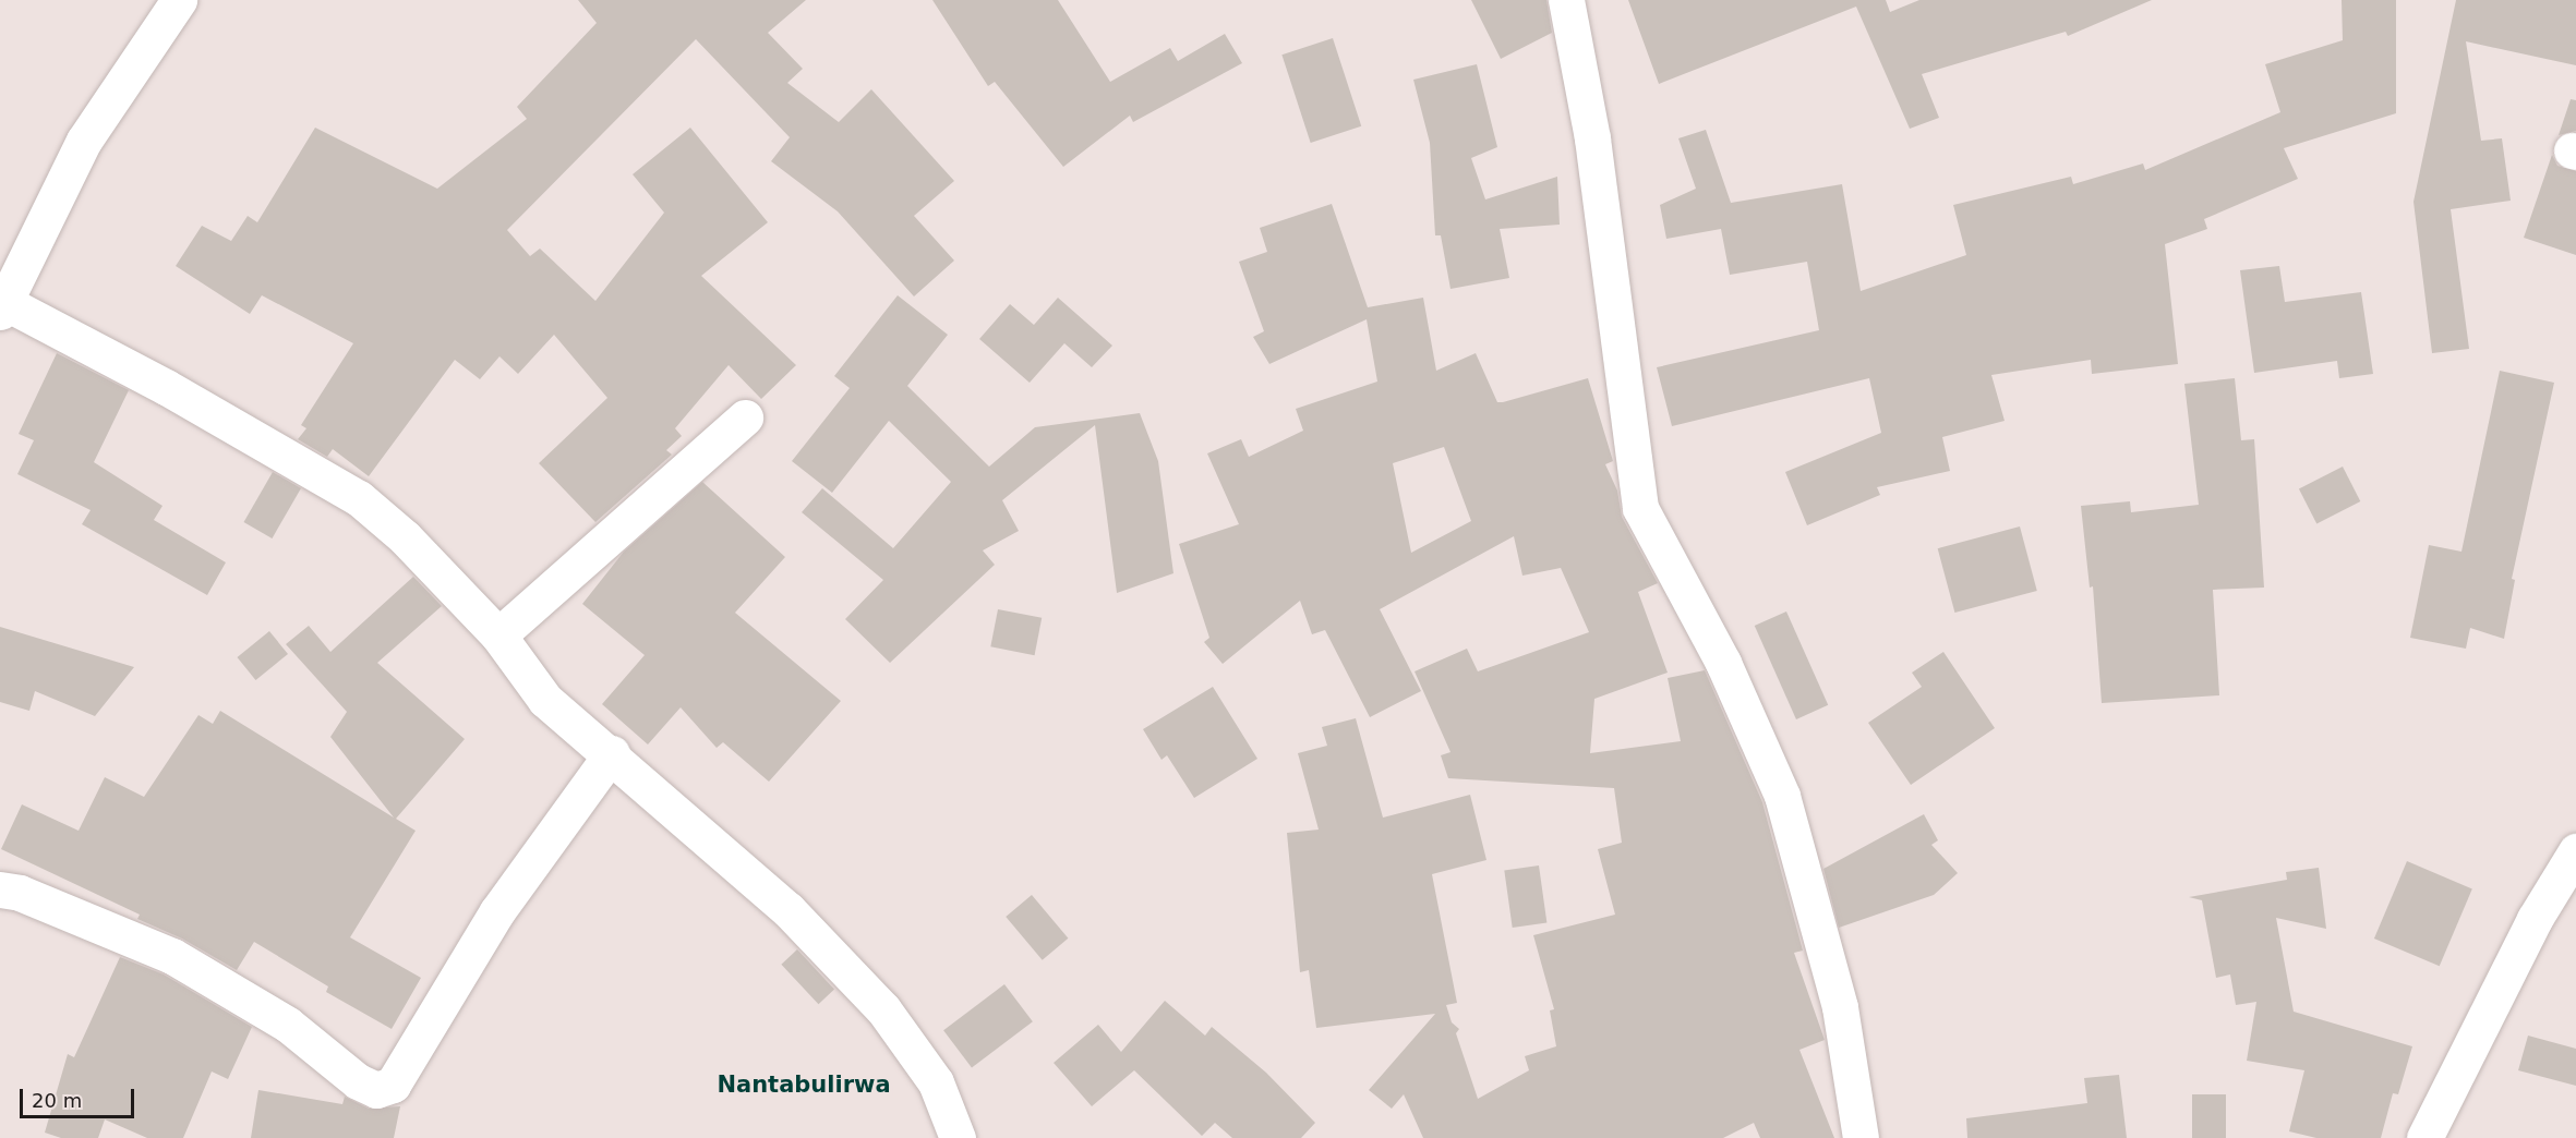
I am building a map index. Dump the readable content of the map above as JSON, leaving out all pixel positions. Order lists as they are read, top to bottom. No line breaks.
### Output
{"districts":["Nantabulirwa"],"scale_bar":"20 m"}
